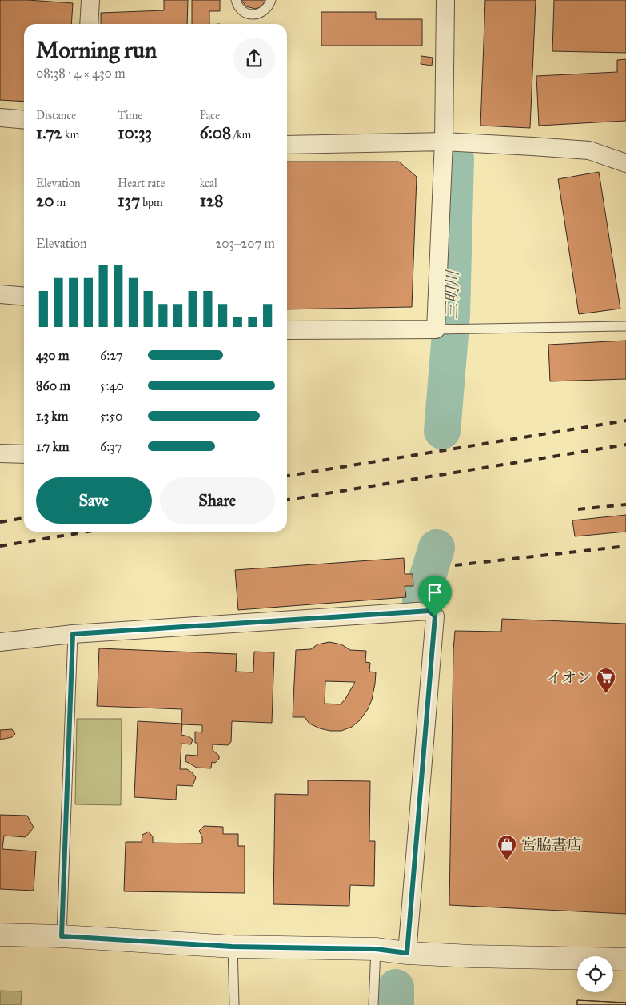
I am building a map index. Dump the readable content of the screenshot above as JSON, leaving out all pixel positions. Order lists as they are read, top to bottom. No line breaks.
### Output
{"water":["三明川"],"places":{"supermarket":["イオン"],"shop":["宮脇書店"]},"page":{"heading":["Morning run","08:38 · 4 × 430 m"],"stats":[["Distance","1.72 km"],["Time","10:33"],["Pace","6:08 /km"],["Elevation","20 m"],["Heart rate","137 bpm"],["kcal","128"]],"chart":["Elevation","203–207 m"],"list":[{"name":"430 m","note":"6:27"},{"name":"860 m","note":"5:40"},{"name":"1.3 km","note":"5:50"},{"name":"1.7 km","note":"6:37"}],"buttons":["Save","Share"]}}
